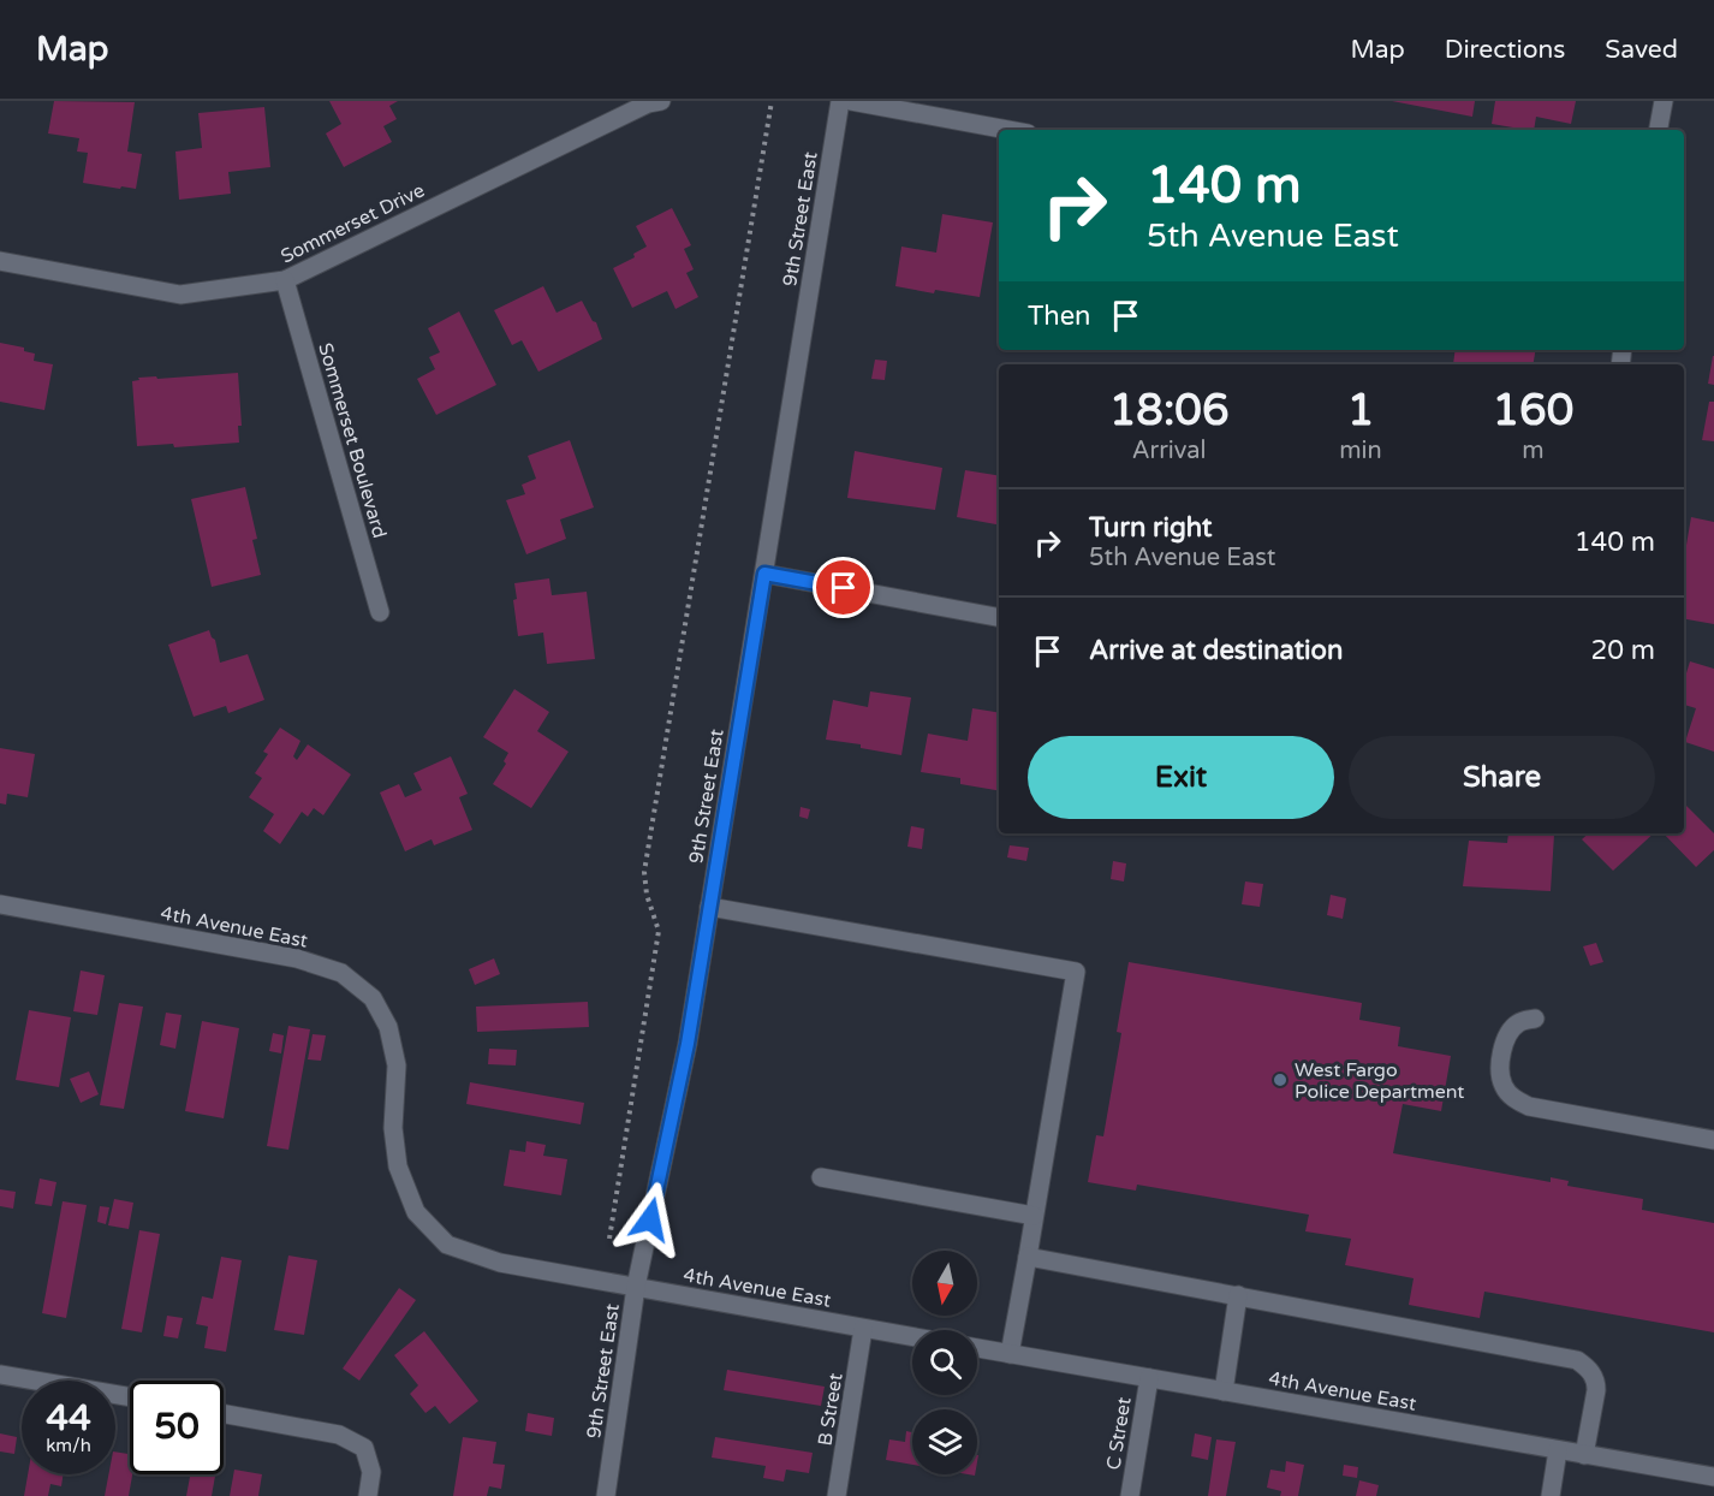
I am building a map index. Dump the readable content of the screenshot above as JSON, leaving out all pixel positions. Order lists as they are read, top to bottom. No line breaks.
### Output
{"streets":{"street":["9th Street East","Sommerset Drive","Sommerset Boulevard","4th Avenue East","B Street","C Street"]},"crossings":[["9th Street East","4th Avenue East"],["Sommerset Drive","Sommerset Boulevard"],["4th Avenue East","B Street"],["4th Avenue East","C Street"]],"places":["West Fargo Police Department"],"north":"bottom","page":{"header":"Map","nav":["Map","Directions","Saved"],"turn":["140 m","5th Avenue East"],"then":"Then","eta":["18:06","Arrival","1","min","160","m"],"list":[{"name":"Turn right","note":"5th Avenue East","value":"140 m"},{"name":"Arrive at destination","value":"20 m"}],"buttons":["Exit","Share"],"speed":"44 km/h","limit":"50"}}
